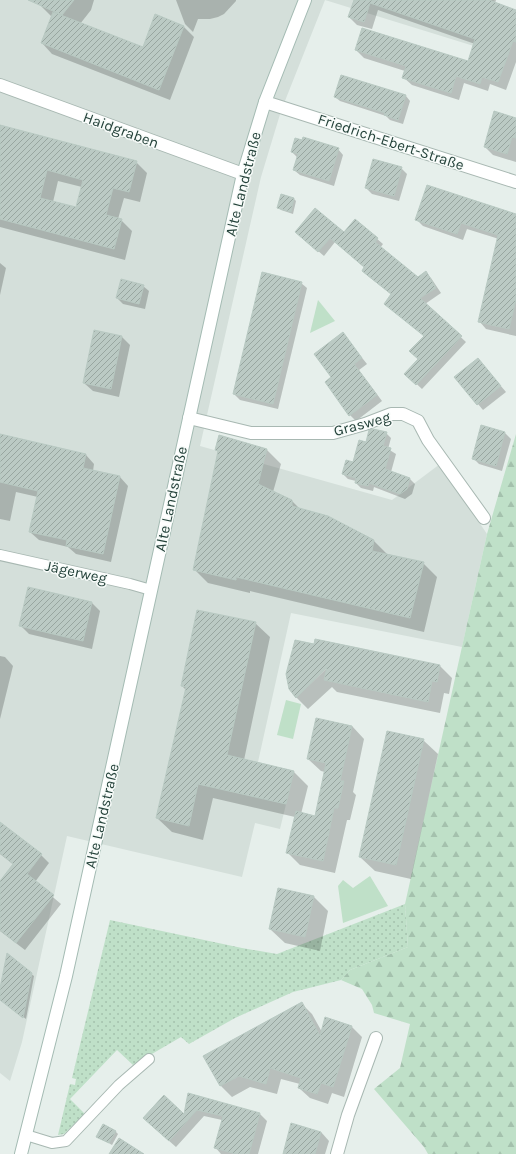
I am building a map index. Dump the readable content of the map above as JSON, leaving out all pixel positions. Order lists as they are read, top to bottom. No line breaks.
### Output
{"streets":{"main road":["Haidgraben","Friedrich-Ebert-Straße","Alte Landstraße","Grasweg"],"lane":["Jägerweg"]},"crossings":[["Haidgraben","Alte Landstraße"],["Friedrich-Ebert-Straße","Alte Landstraße"],["Alte Landstraße","Grasweg"],["Alte Landstraße","Jägerweg"]]}
